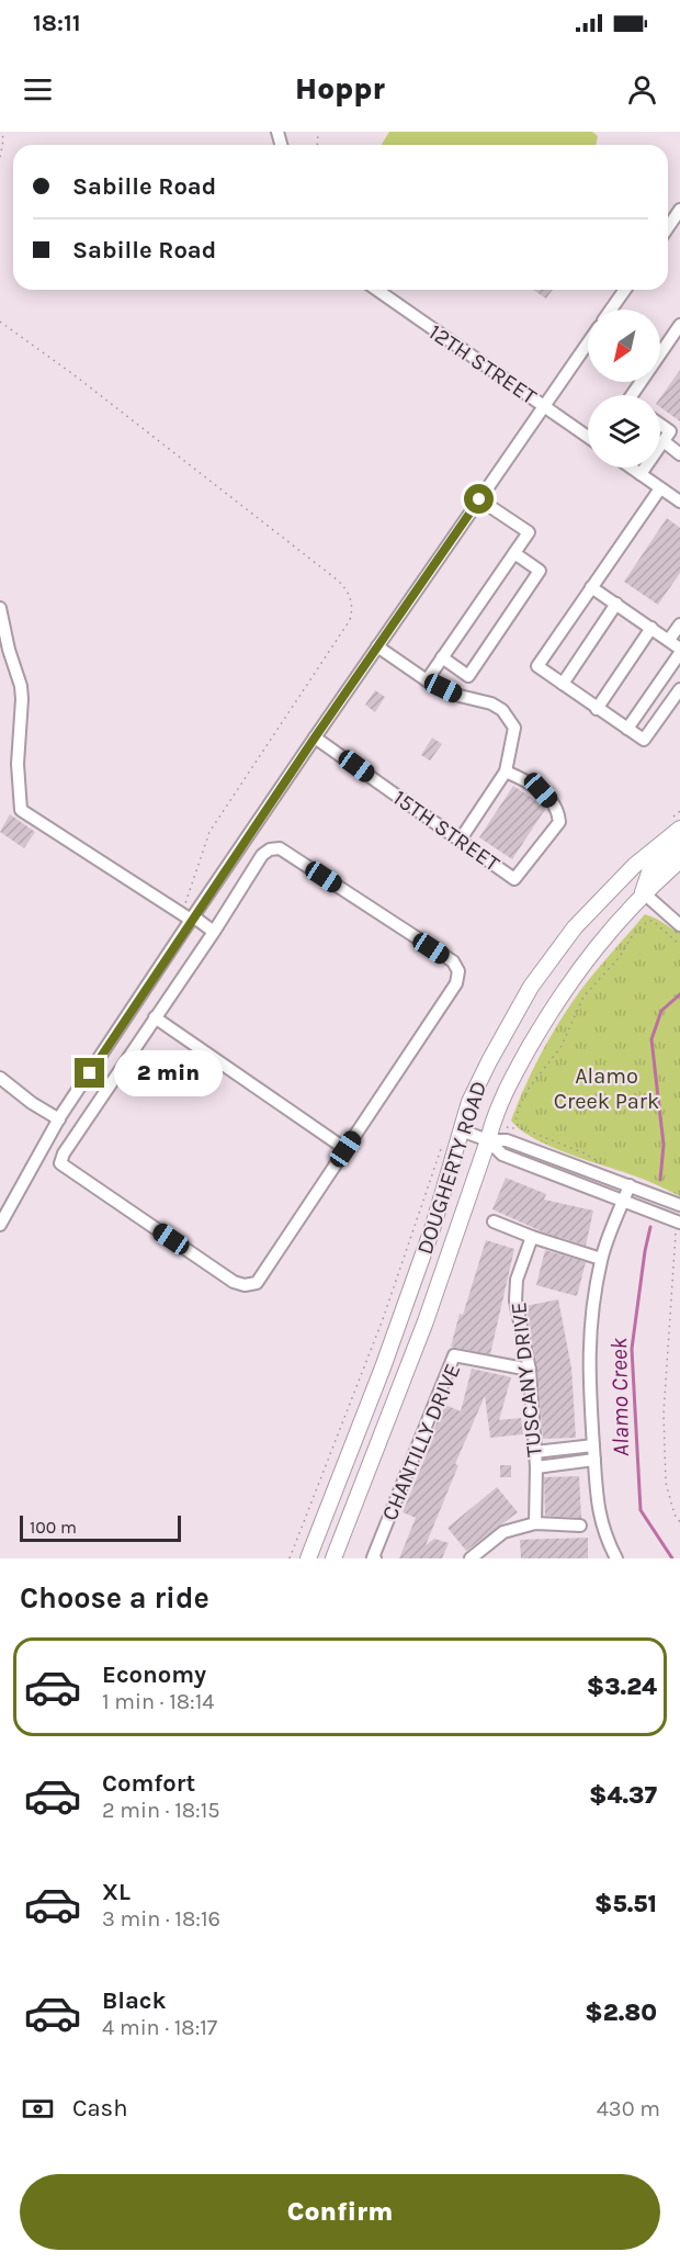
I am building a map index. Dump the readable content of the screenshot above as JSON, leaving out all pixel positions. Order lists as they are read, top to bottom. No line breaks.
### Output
{"streets":{"main road":["DOUGHERTY ROAD"],"street":["12TH STREET","15TH STREET","TUSCANY DRIVE","CHANTILLY DRIVE"]},"crossings":[["TUSCANY DRIVE","CHANTILLY DRIVE"]],"water":["Alamo Creek"],"parks":["Alamo Creek Park"],"scale_bar":"100 m","north":"bottom left","page":{"status":"18:11","header":"Hoppr","banner":["Sabille Road","Sabille Road"],"bubble":"2 min","scale":"100 m","heading":"Choose a ride","list":[{"name":"Economy","note":"1 min · 18:14","value":"$3.24"},{"name":"Comfort","note":"2 min · 18:15","value":"$4.37"},{"name":"XL","note":"3 min · 18:16","value":"$5.51"},{"name":"Black","note":"4 min · 18:17","value":"$2.80"}],"pay":["Cash","430 m"],"buttons":"Confirm"}}
